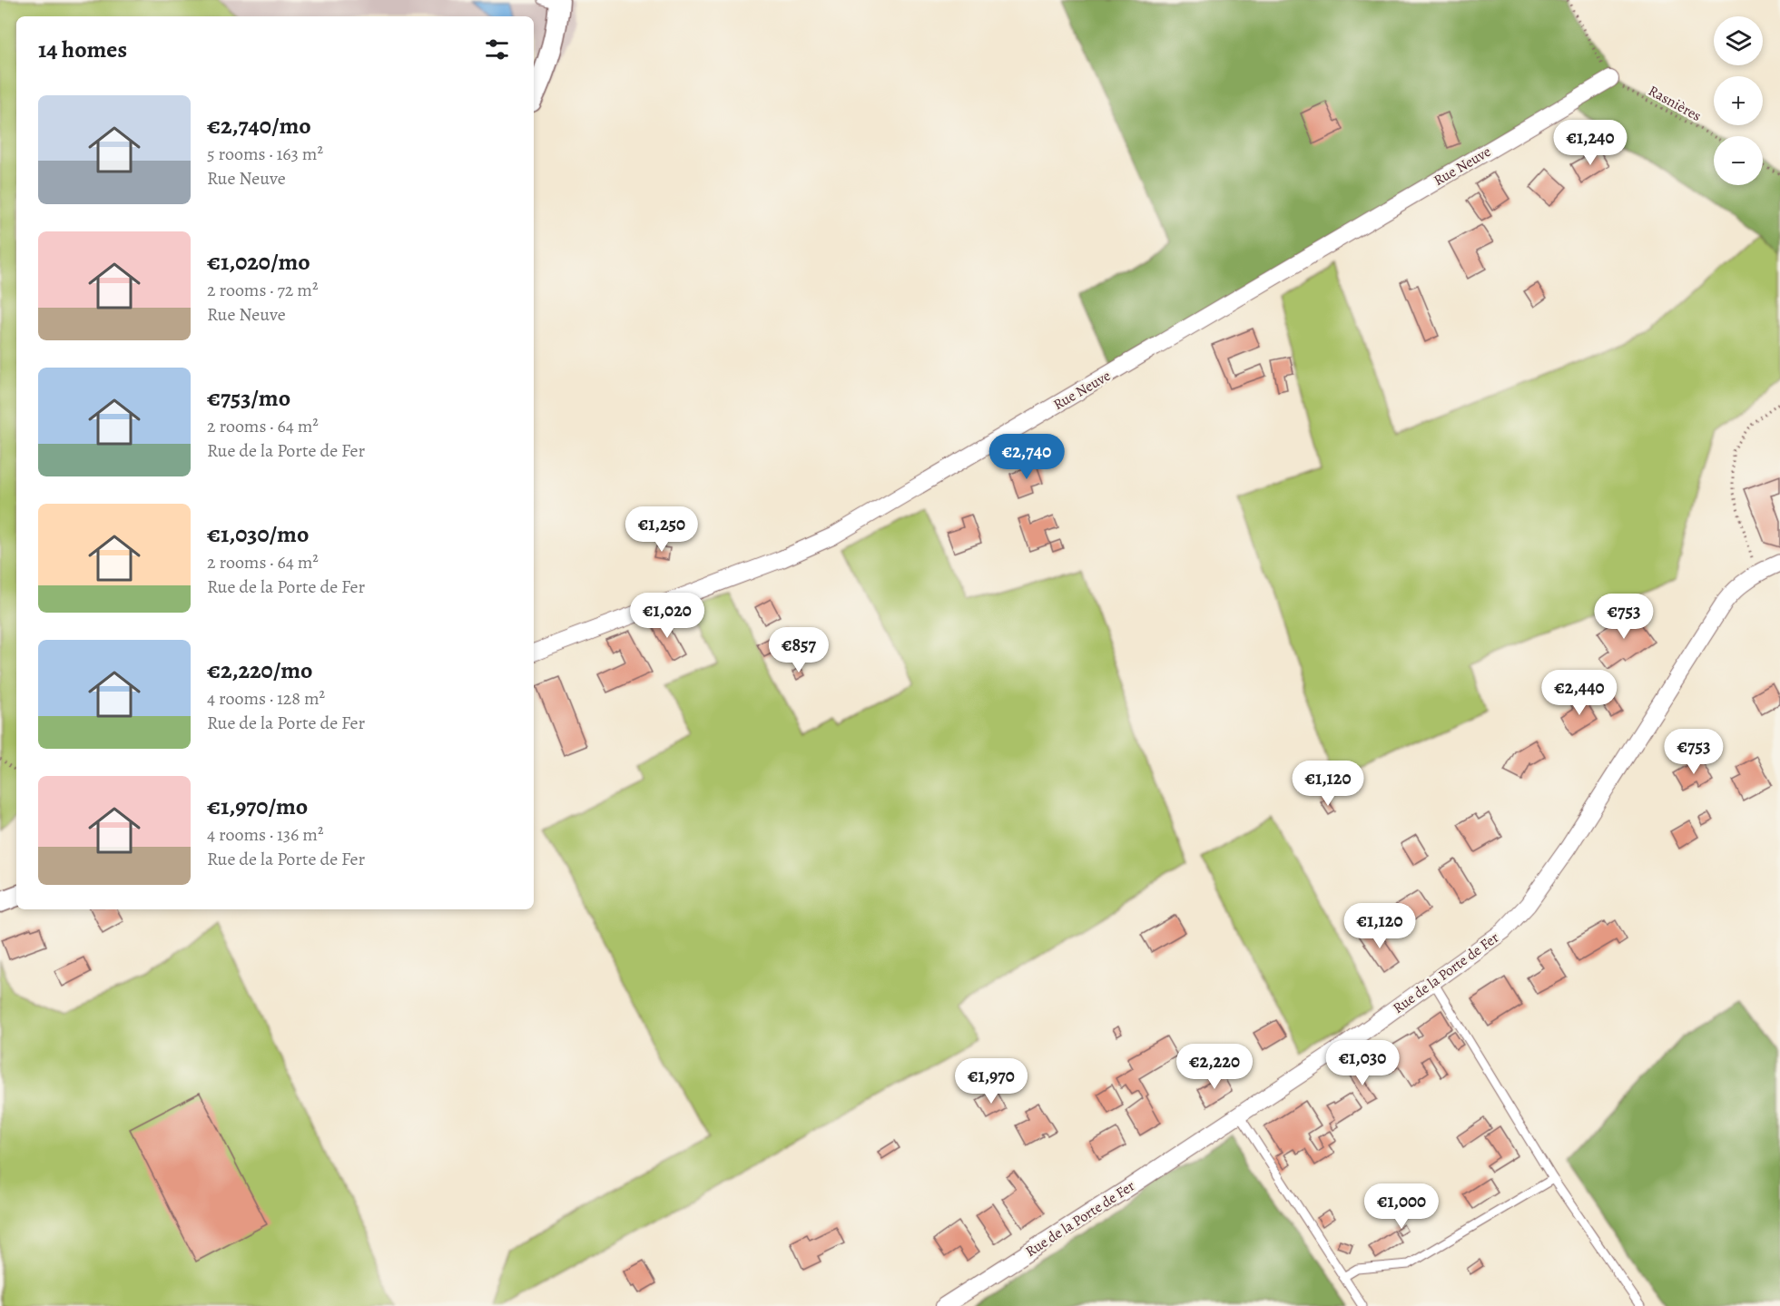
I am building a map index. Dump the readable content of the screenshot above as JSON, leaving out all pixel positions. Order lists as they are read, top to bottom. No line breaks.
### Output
{"streets":{"street":["Rue Neuve","Rue de la Porte de Fer"],"path":["Rasnières"]},"crossings":[["Rasnières","Rue Neuve"]],"page":{"map_buttons":["+","−"],"heading":"14 homes","list":[{"name":"€2,740/mo","note":"5 rooms · 163 m² · Rue Neuve"},{"name":"€1,020/mo","note":"2 rooms · 72 m² · Rue Neuve"},{"name":"€753/mo","note":"2 rooms · 64 m² · Rue de la Porte de Fer"},{"name":"€1,030/mo","note":"2 rooms · 64 m² · Rue de la Porte de Fer"},{"name":"€2,220/mo","note":"4 rooms · 128 m² · Rue de la Porte de Fer"},{"name":"€1,970/mo","note":"4 rooms · 136 m² · Rue de la Porte de Fer"}],"price":["€1,240","€2,740","€1,250","€1,020","€753","€857","€2,440","€753","€1,120","€1,120","€1,030","€2,220","€1,970","€1,000"]}}
